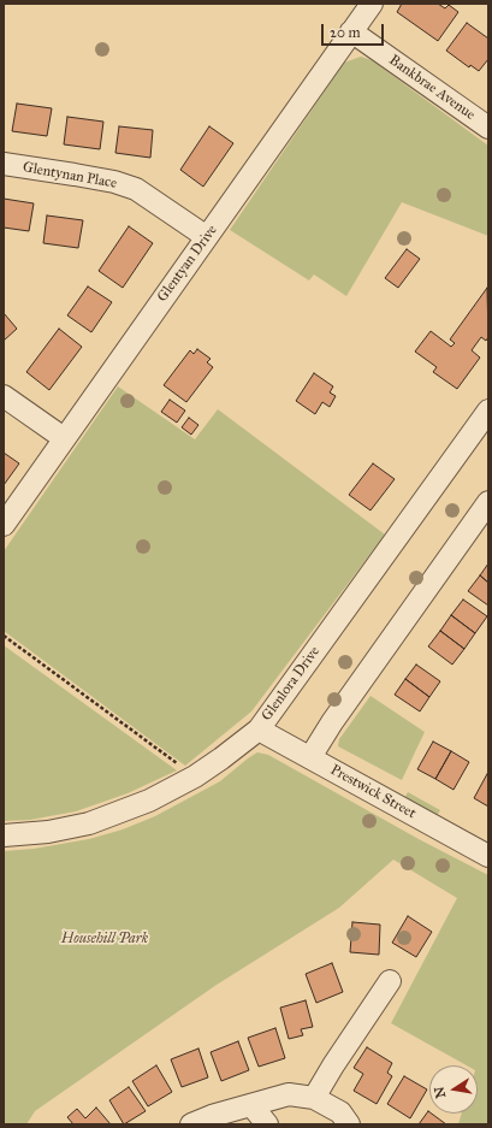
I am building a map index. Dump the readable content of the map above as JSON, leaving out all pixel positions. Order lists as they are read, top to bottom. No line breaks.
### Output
{"streets":{"street":["Bankbrae Avenue","Glentynan Place","Glentyan Drive","Glenlora Drive","Prestwick Street"]},"crossings":[["Bankbrae Avenue","Glentyan Drive"],["Glentynan Place","Glentyan Drive"],["Glenlora Drive","Prestwick Street"]],"parks":["Househill Park"],"scale_bar":"20 m","north":"left"}
